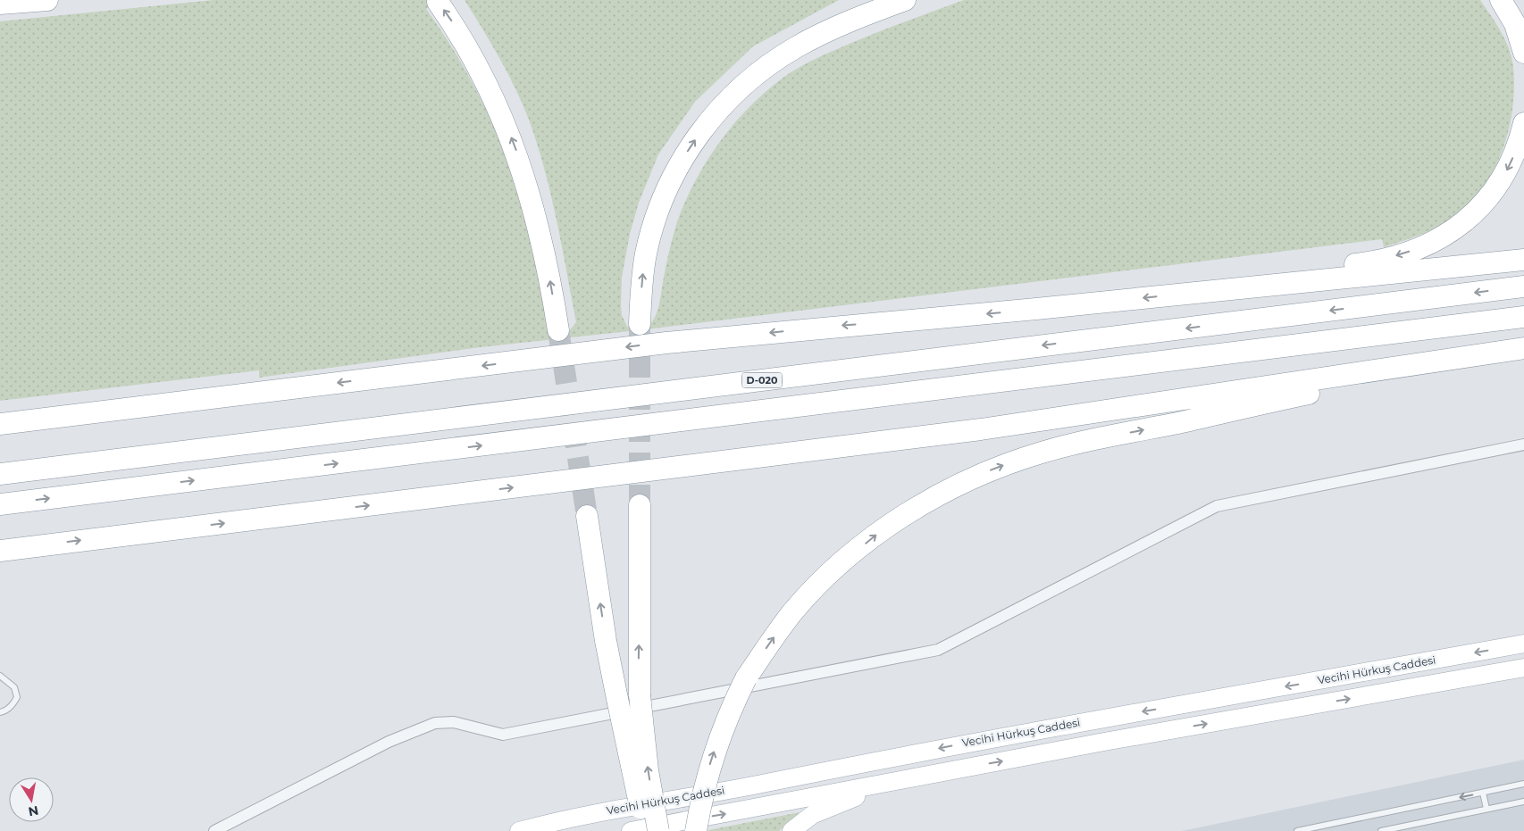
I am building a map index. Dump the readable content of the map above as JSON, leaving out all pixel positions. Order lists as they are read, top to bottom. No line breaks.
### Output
{"streets":{"highway":["D-020"],"main road":["Vecihi Hürkuş Caddesi"]},"north":"bottom"}
